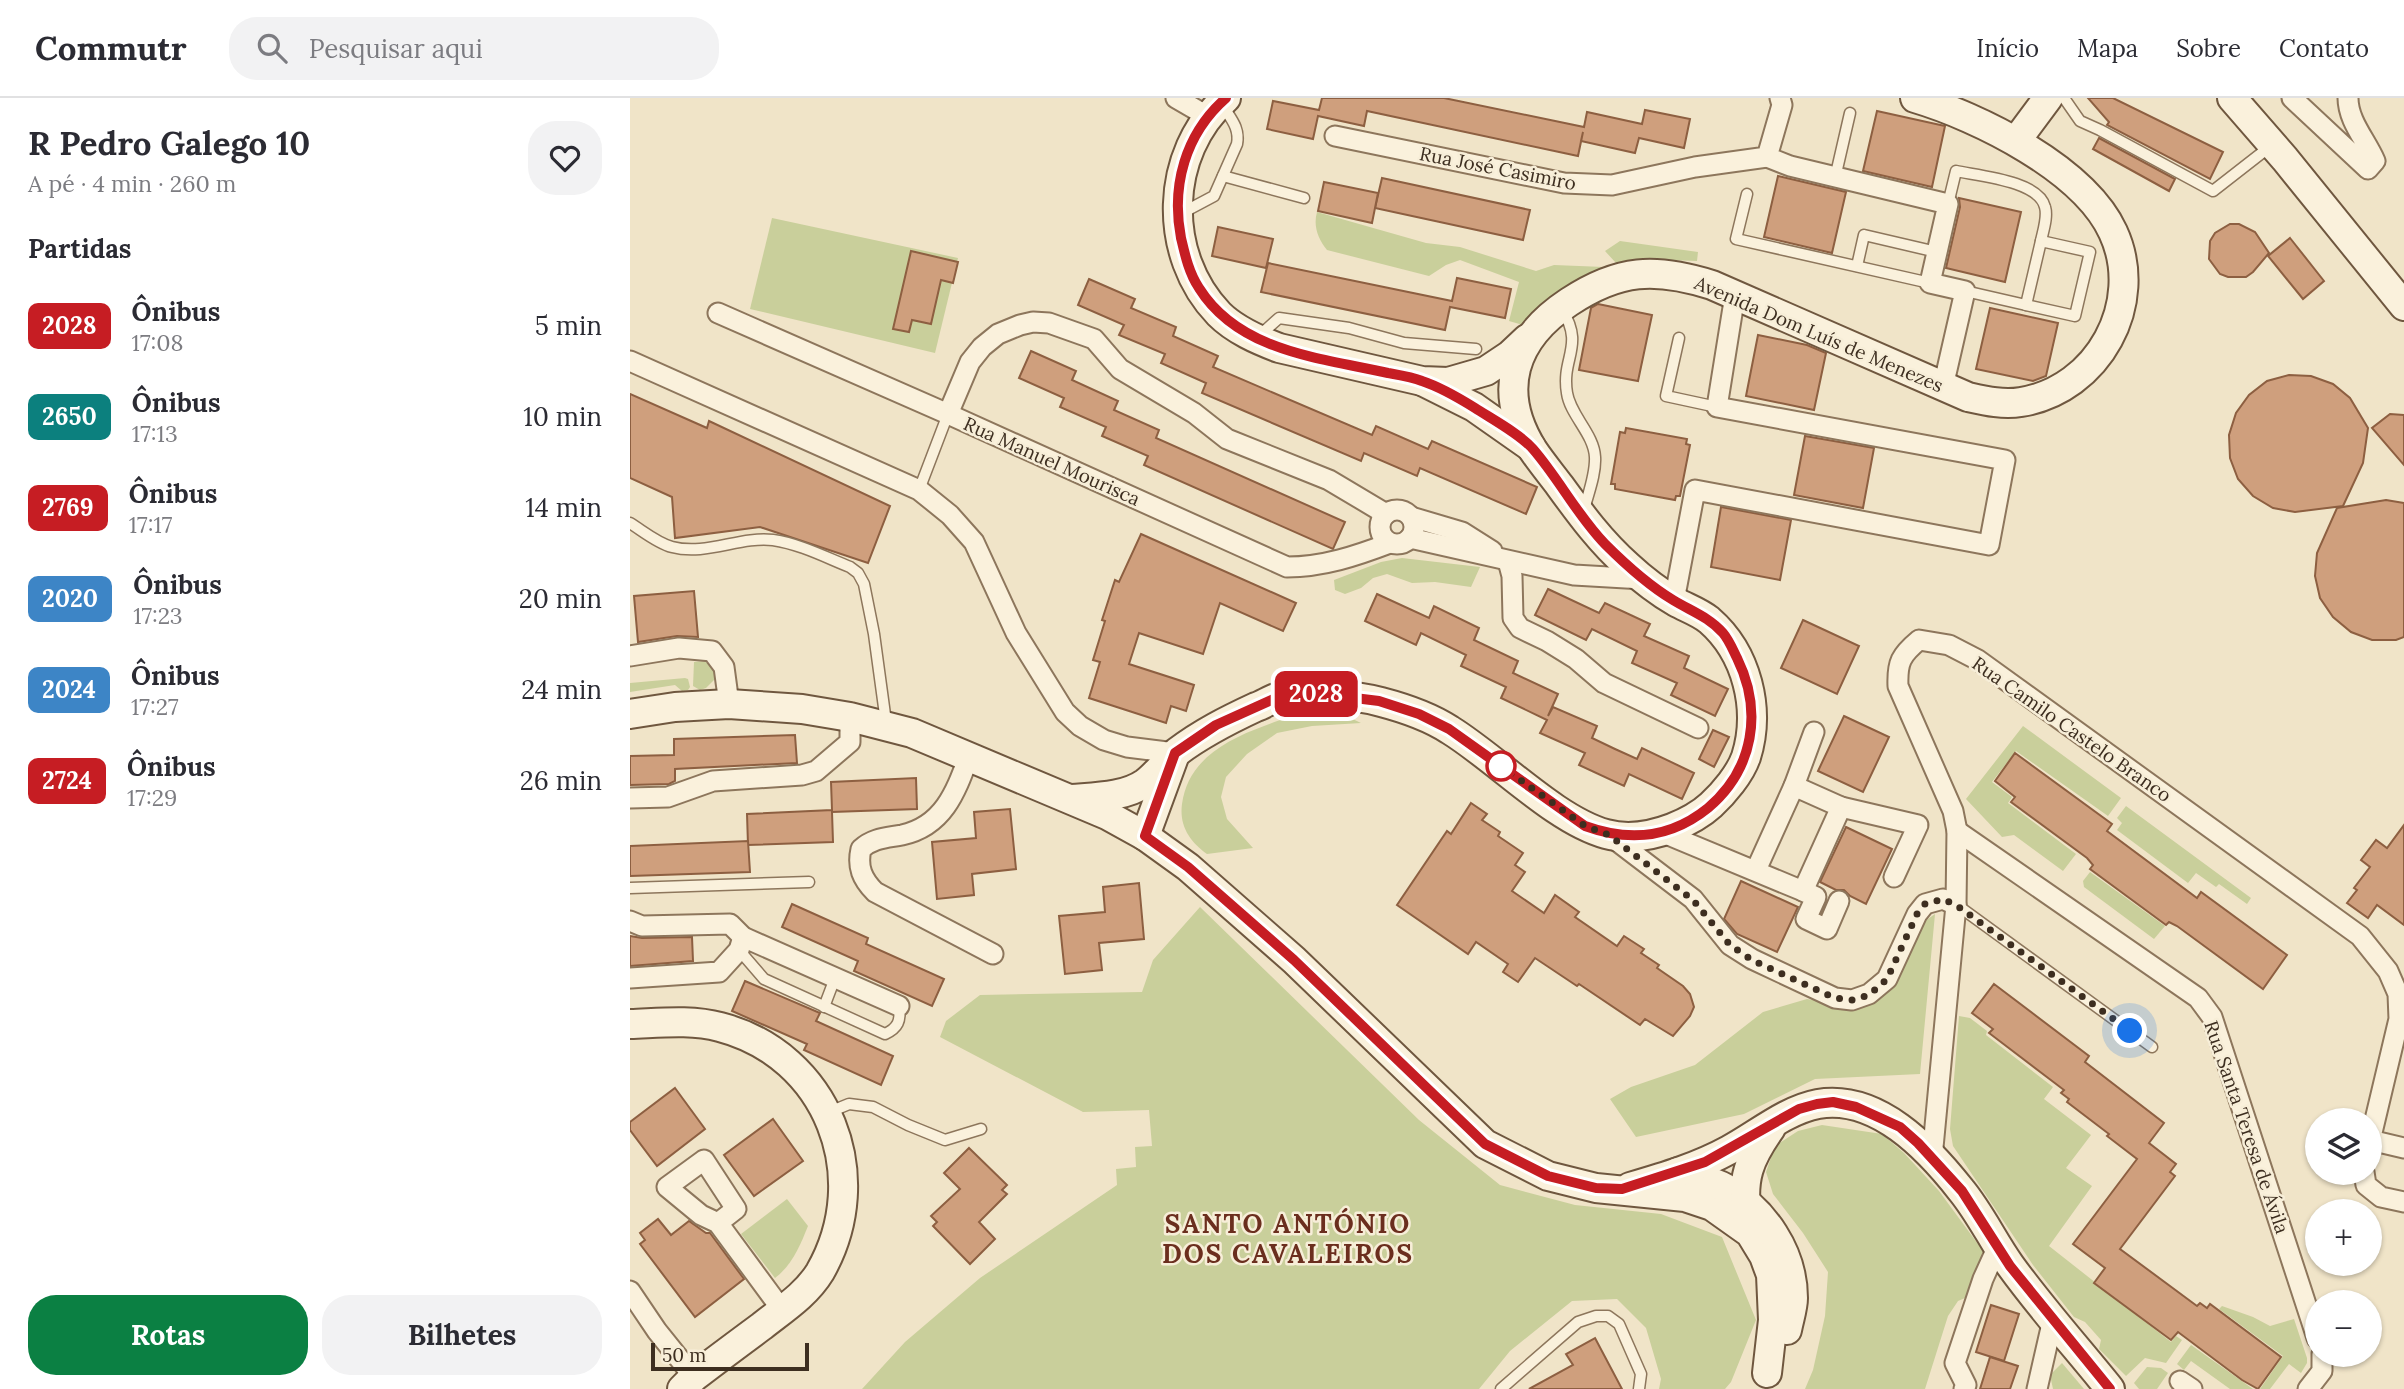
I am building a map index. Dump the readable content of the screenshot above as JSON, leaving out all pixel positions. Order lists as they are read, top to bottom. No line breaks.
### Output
{"streets":{"street":["Rua José Casimiro","Avenida Dom Luís de Menezes","Rua Manuel Mourisca","Rua Camilo Castelo Branco","Rua Santa Teresa de Ávila"]},"crossings":[["Rua Camilo Castelo Branco","Rua Santa Teresa de Ávila"]],"districts":["SANTO ANTÓNIO DOS CAVALEIROS"],"lines":["bus line 2028"],"scale_bar":"50 m","page":{"header":"Commutr","search":"Pesquisar aqui","nav":["Início","Mapa","Sobre","Contato"],"heading":[["R Pedro Galego 10","A pé · 4 min · 260 m"],"Partidas"],"on_map":"2028","list":[{"mark":"2028","name":"Ônibus","note":"17:08","value":"5 min"},{"mark":"2650","name":"Ônibus","note":"17:13","value":"10 min"},{"mark":"2769","name":"Ônibus","note":"17:17","value":"14 min"},{"mark":"2020","name":"Ônibus","note":"17:23","value":"20 min"},{"mark":"2024","name":"Ônibus","note":"17:27","value":"24 min"},{"mark":"2724","name":"Ônibus","note":"17:29","value":"26 min"}],"map_buttons":["+","−"],"buttons":["Rotas","Bilhetes"],"scale":"50 m"}}
